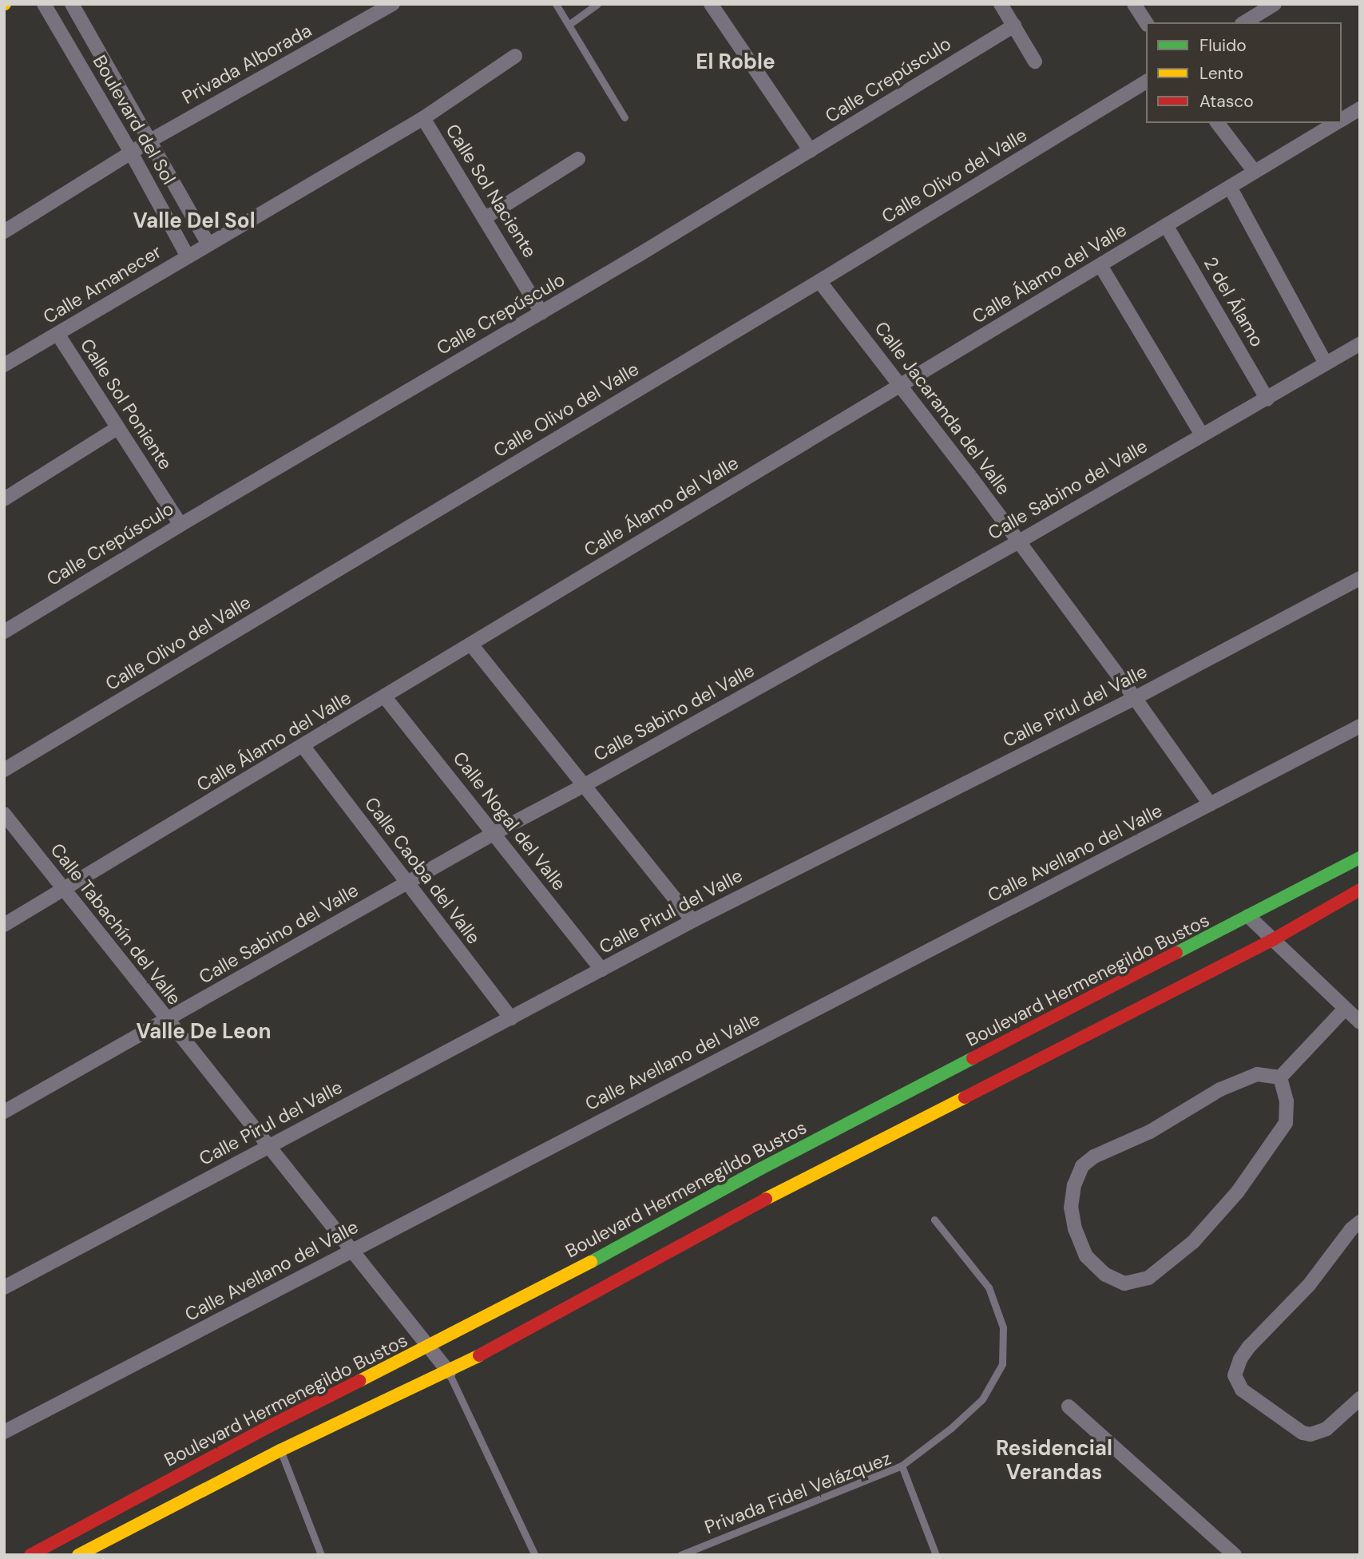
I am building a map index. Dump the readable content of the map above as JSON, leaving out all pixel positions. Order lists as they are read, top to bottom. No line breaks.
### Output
{"streets":{"street":["Privada Alborada","Calle Crepúsculo","Boulevard del Sol","Calle Olivo del Valle","Calle Sol Naciente","Calle Álamo del Valle","Calle Amanecer","2 del Álamo","Calle Sol Poniente","Calle Jacaranda del Valle","Calle Sabino del Valle","Calle Pirul del Valle","Calle Nogal del Valle","Calle Avellano del Valle","Calle Caoba del Valle","Calle Tabachín del Valle","Boulevard Hermenegildo Bustos"],"lane":["Privada Fidel Velázquez"]},"crossings":[["Privada Alborada","Boulevard del Sol"],["Calle Crepúsculo","Calle Sol Naciente"],["Calle Crepúsculo","Calle Sol Poniente"],["Boulevard del Sol","Calle Amanecer"],["Calle Olivo del Valle","Calle Jacaranda del Valle"],["Calle Sol Naciente","Calle Amanecer"],["Calle Álamo del Valle","2 del Álamo"],["Calle Álamo del Valle","Calle Jacaranda del Valle"],["Calle Álamo del Valle","Calle Nogal del Valle"],["Calle Álamo del Valle","Calle Caoba del Valle"],["Calle Álamo del Valle","Calle Tabachín del Valle"],["Calle Amanecer","Calle Sol Poniente"],["2 del Álamo","Calle Sabino del Valle"],["Calle Jacaranda del Valle","Calle Sabino del Valle"],["Calle Jacaranda del Valle","Calle Pirul del Valle"],["Calle Jacaranda del Valle","Calle Avellano del Valle"],["Calle Sabino del Valle","Calle Nogal del Valle"],["Calle Sabino del Valle","Calle Caoba del Valle"],["Calle Sabino del Valle","Calle Tabachín del Valle"],["Calle Pirul del Valle","Calle Nogal del Valle"],["Calle Pirul del Valle","Calle Caoba del Valle"],["Calle Pirul del Valle","Calle Tabachín del Valle"],["Calle Avellano del Valle","Calle Tabachín del Valle"],["Calle Tabachín del Valle","Boulevard Hermenegildo Bustos"]],"districts":["El Roble","Valle Del Sol","Valle De Leon","Residencial Verandas"],"legend":["Fluido","Lento","Atasco"]}
